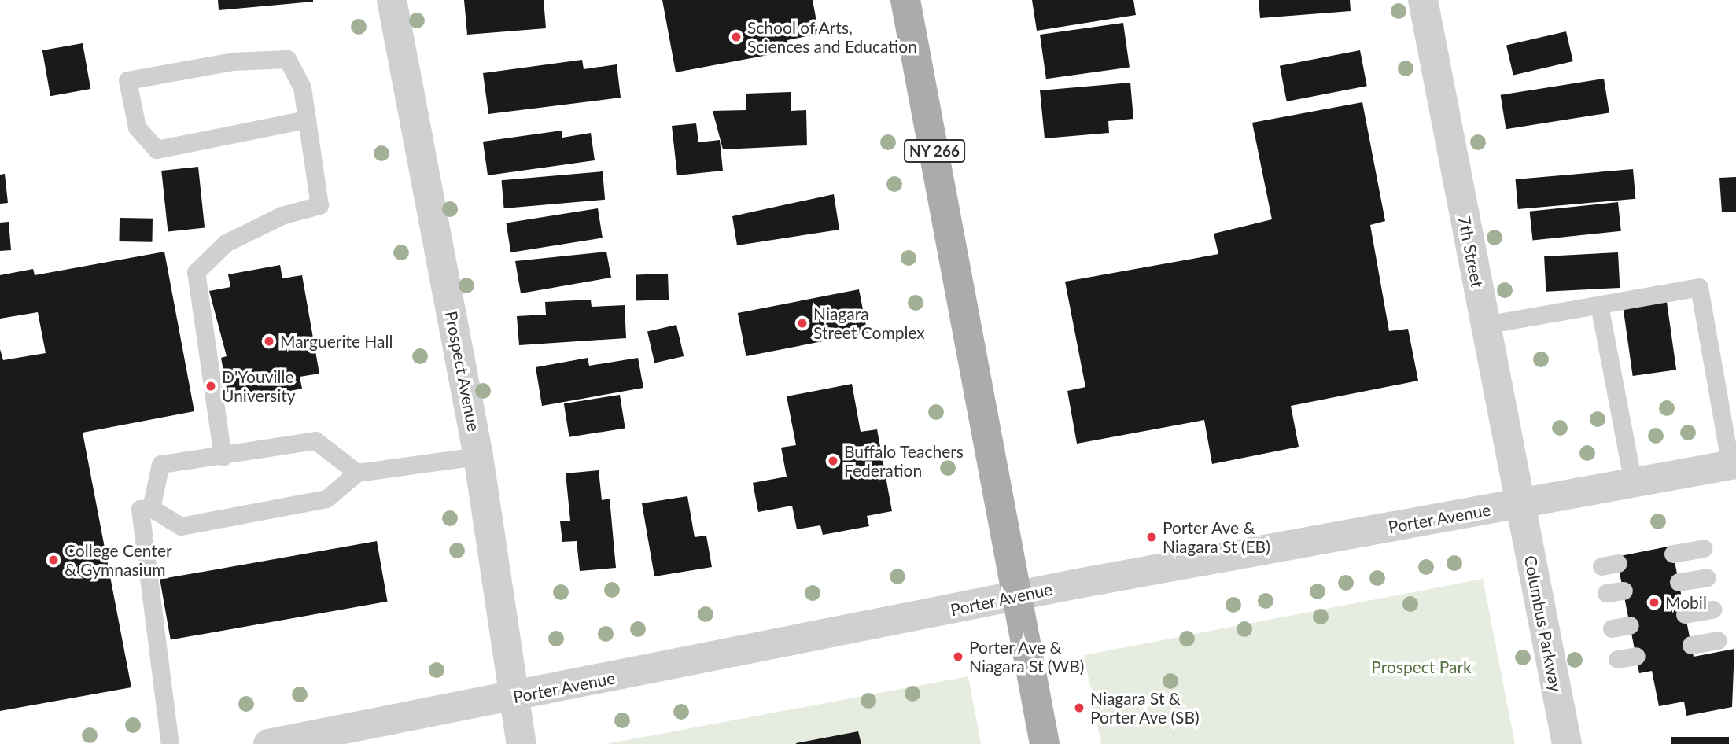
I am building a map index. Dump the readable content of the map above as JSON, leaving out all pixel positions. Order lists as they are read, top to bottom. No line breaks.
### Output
{"streets":{"main road":["NY 266"],"street":["7th Street","Prospect Avenue","Porter Avenue","Columbus Parkway"]},"crossings":[["NY 266","Porter Avenue"],["7th Street","Porter Avenue"],["7th Street","Columbus Parkway"],["Prospect Avenue","Porter Avenue"],["Porter Avenue","Columbus Parkway"]],"parks":["Prospect Park"],"places":["School of Arts, Sciences and Education","Niagara Street Complex","Marguerite Hall","D'Youville University","Buffalo Teachers Federation","Porter Ave & Niagara St (EB)","College Center & Gymnasium","Mobil","Porter Ave & Niagara St (WB)","Niagara St & Porter Ave (SB)"]}
